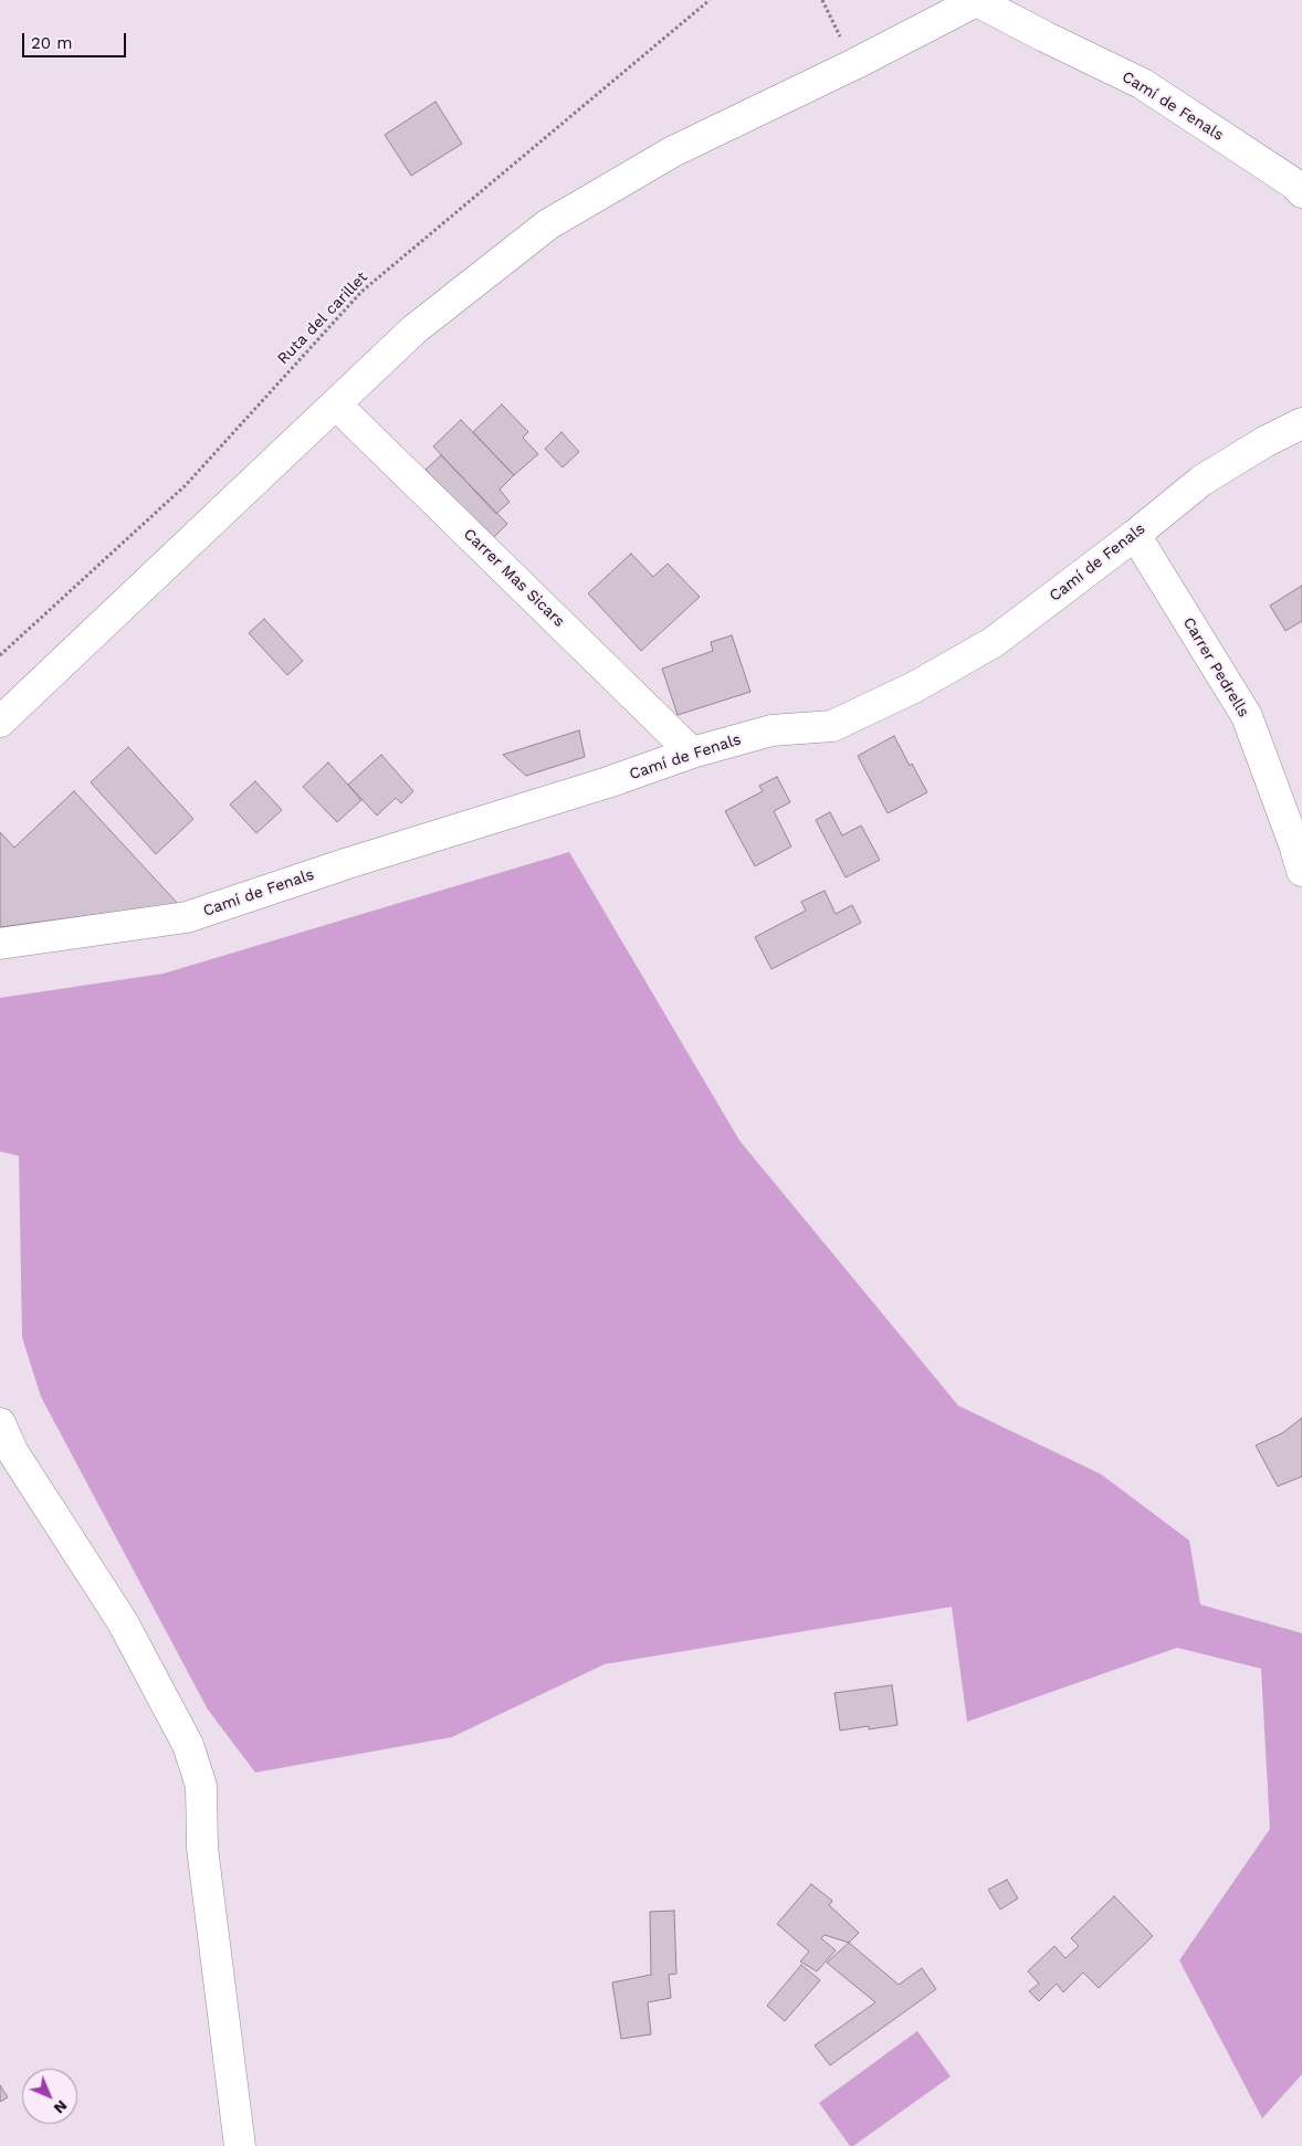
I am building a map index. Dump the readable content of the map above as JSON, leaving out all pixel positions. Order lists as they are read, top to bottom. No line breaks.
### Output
{"streets":{"street":["Camí de Fenals","Carrer Mas Sicars","Carrer Pedrells"],"path":["Ruta del carillet"]},"crossings":[["Camí de Fenals","Carrer Mas Sicars"],["Camí de Fenals","Carrer Pedrells"]],"scale_bar":"20 m","north":"bottom right"}
